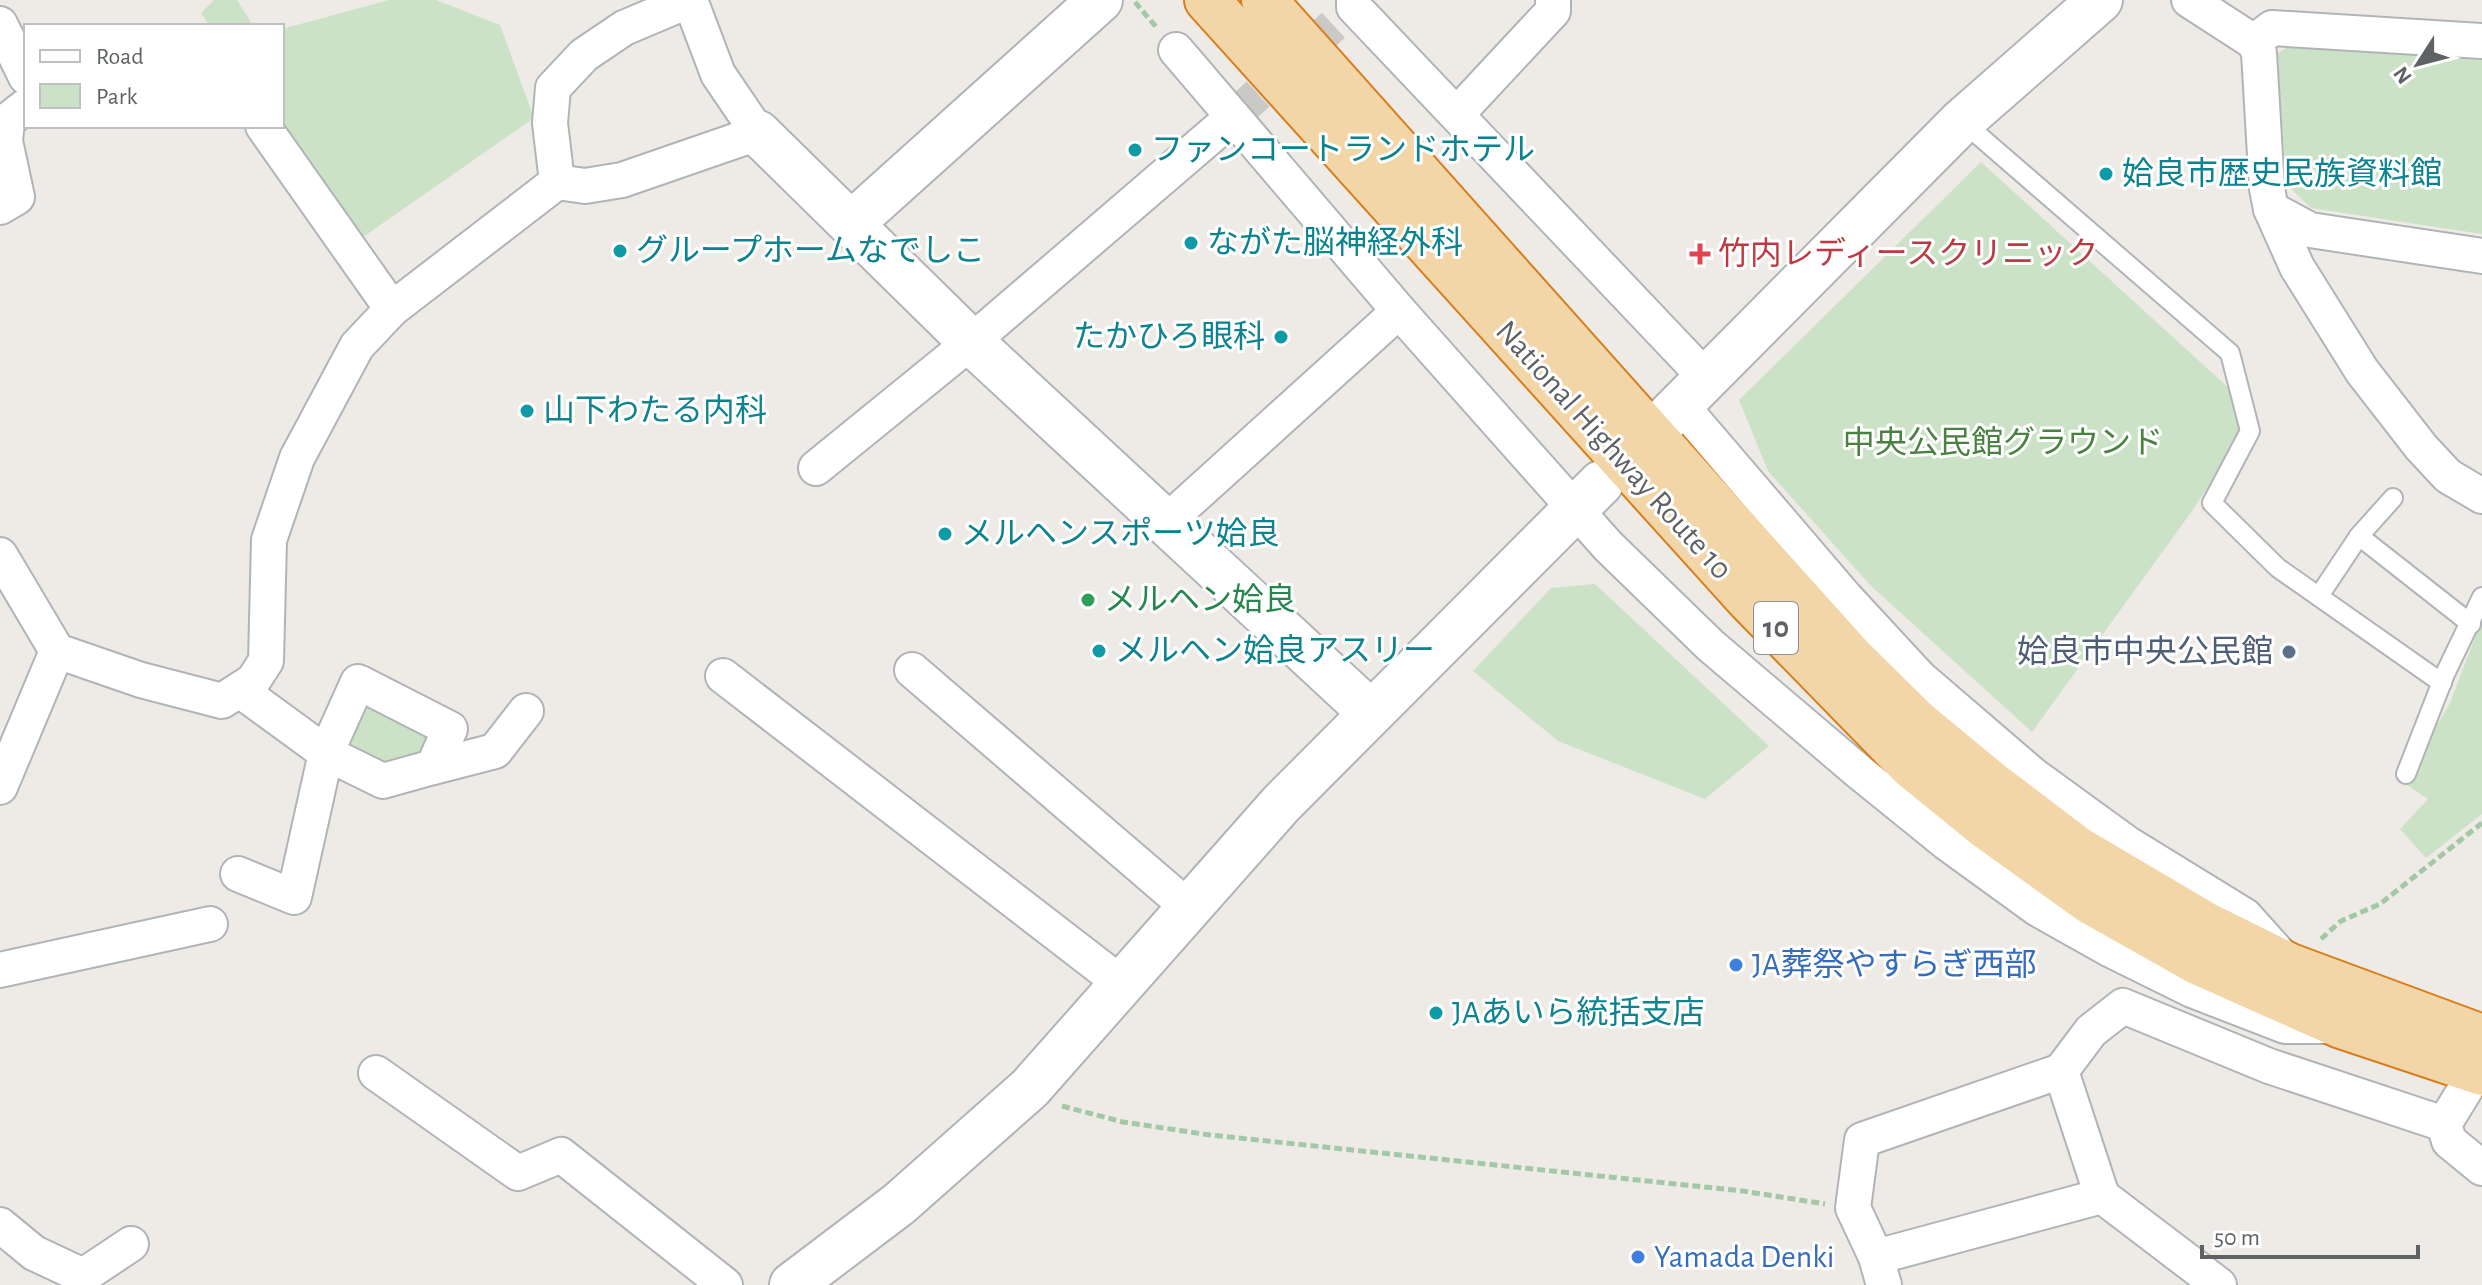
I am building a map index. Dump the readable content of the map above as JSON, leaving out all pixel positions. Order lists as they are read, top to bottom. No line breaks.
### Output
{"streets":{"highway":["National Highway Route 10","10"]},"parks":["中央公民館グラウンド"],"places":{"other":["ファンコートランドホテル","姶良市歴史民族資料館","ながた脳神経外科","グループホームなでしこ","たかひろ眼科","山下わたる内科","メルヘンスポーツ姶良","メルヘン姶良","メルヘン姶良アスリー","姶良市中央公民館","JA葬祭やすらぎ西部","JAあいら統括支店","Yamada Denki"],"health":["竹内レディースクリニック"]},"legend":["Road","Park"],"scale_bar":"50 m","north":"bottom left"}
